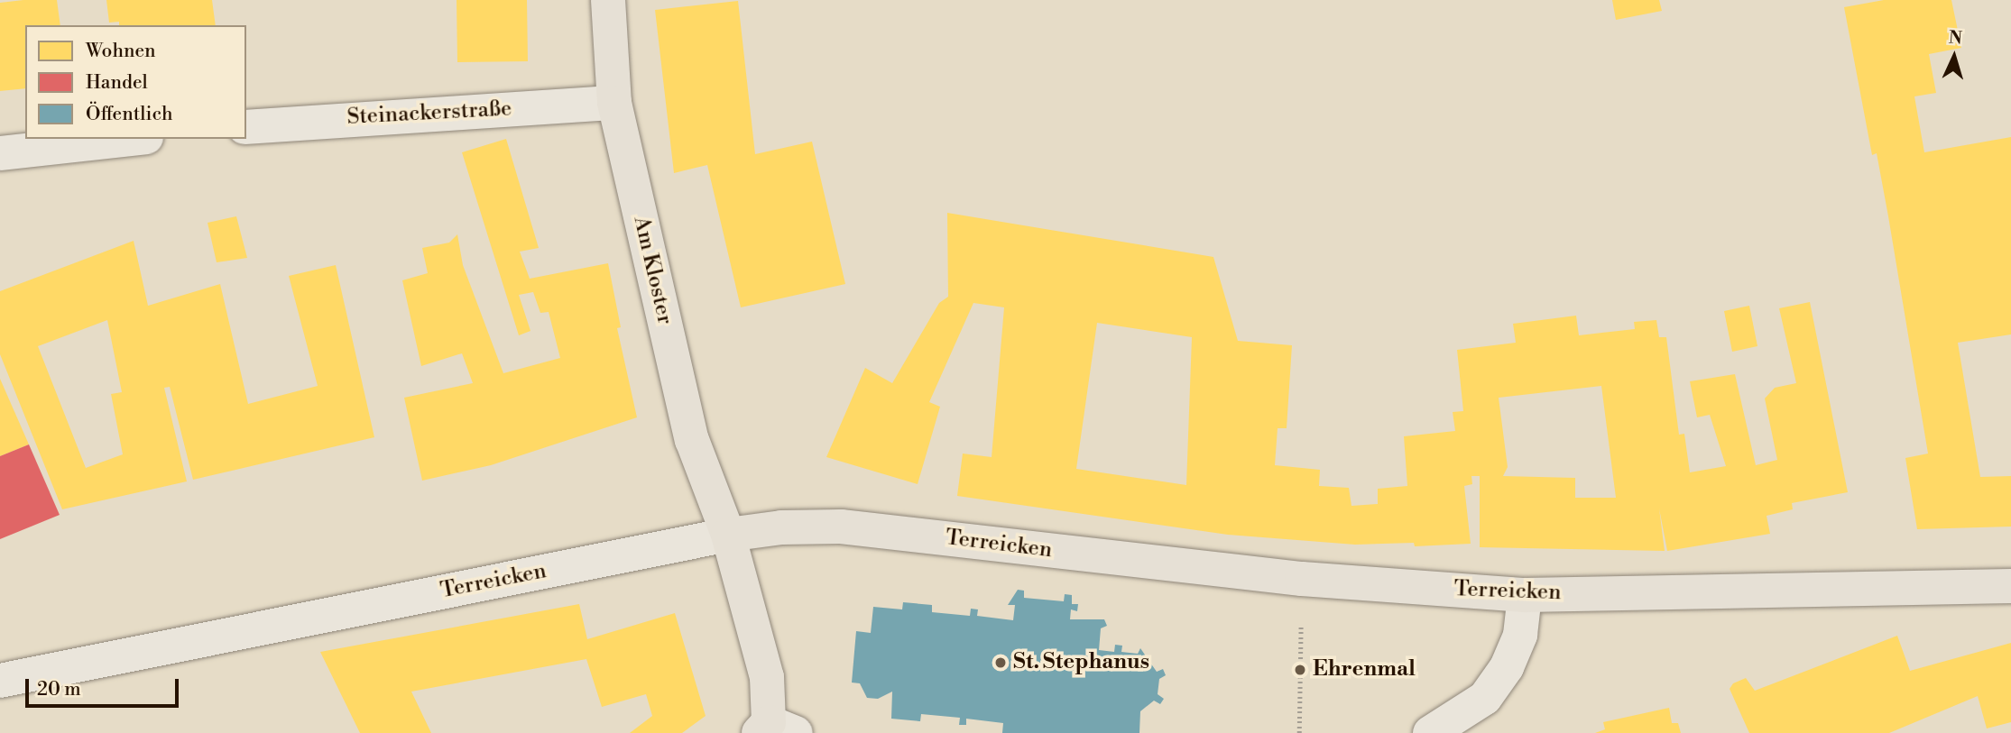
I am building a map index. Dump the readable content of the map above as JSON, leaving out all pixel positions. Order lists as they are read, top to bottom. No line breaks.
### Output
{"streets":{"main road":["Am Kloster","Terreicken"],"street":["Steinackerstraße"]},"crossings":[["Steinackerstraße","Am Kloster"],["Am Kloster","Terreicken"]],"places":["St. Stephanus","Ehrenmal"],"legend":["Wohnen","Handel","Öffentlich"],"scale_bar":"20 m","north":"top"}
